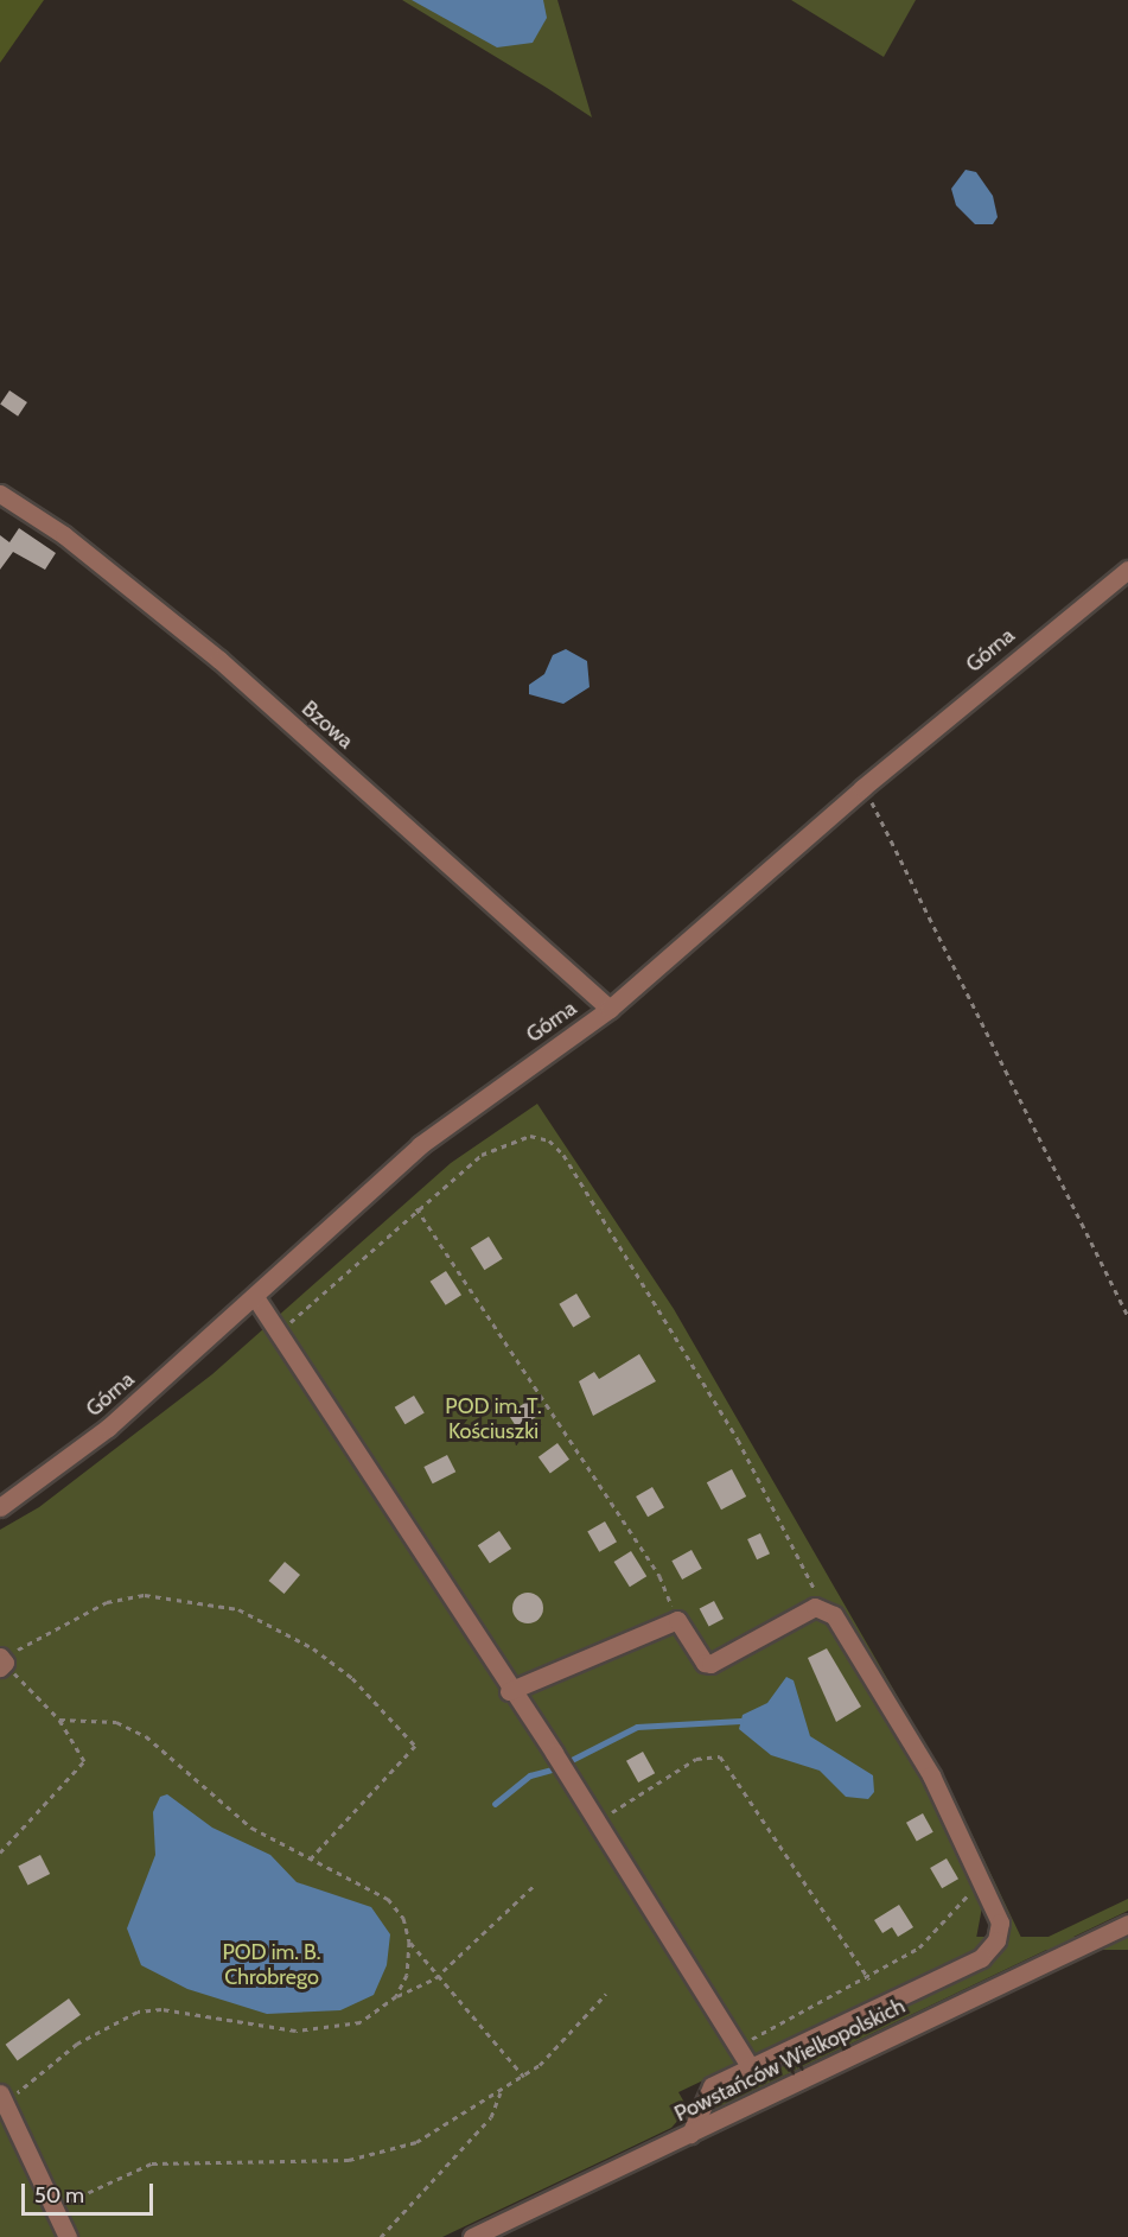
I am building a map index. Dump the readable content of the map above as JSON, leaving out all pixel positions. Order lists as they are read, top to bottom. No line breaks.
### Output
{"streets":{"street":["Górna","Bzowa","Powstańców Wielkopolskich"]},"crossings":[["Górna","Bzowa"]],"parks":["POD im. T. Kościuszki","POD im. B. Chrobrego"],"scale_bar":"50 m"}
